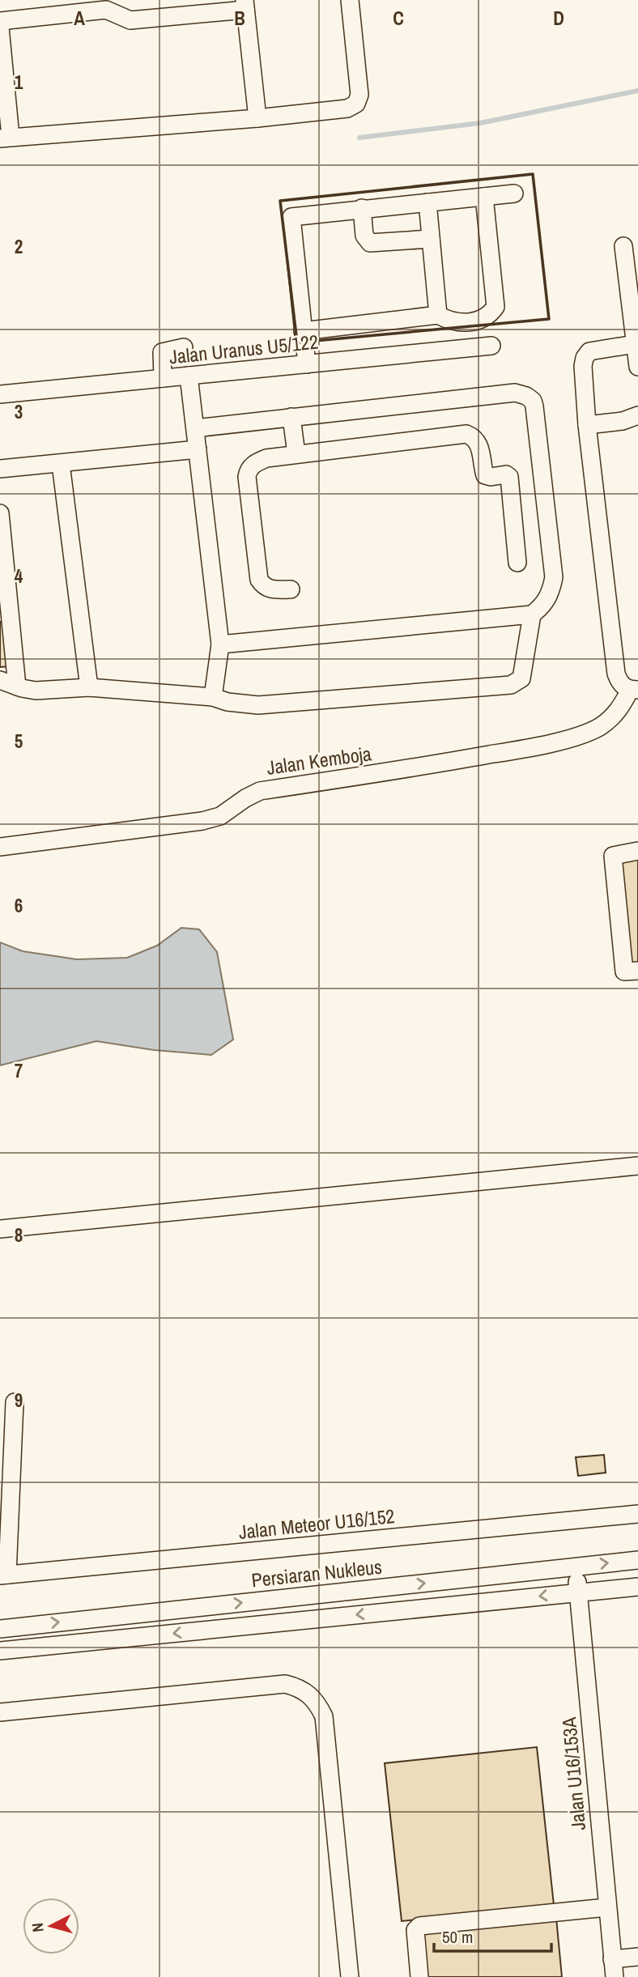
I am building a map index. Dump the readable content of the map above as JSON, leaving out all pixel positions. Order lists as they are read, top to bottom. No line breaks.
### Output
{"streets":{"street":["Jalan Uranus U5/122","Jalan Kemboja","Jalan Meteor U16/152","Persiaran Nukleus","Jalan U16/153A"]},"crossings":[["Persiaran Nukleus","Jalan U16/153A"]],"scale_bar":"50 m","north":"left","grid":{"columns":["A","B","C","D"],"rows":["1","2","3","4","5","6","7","8","9"]}}
